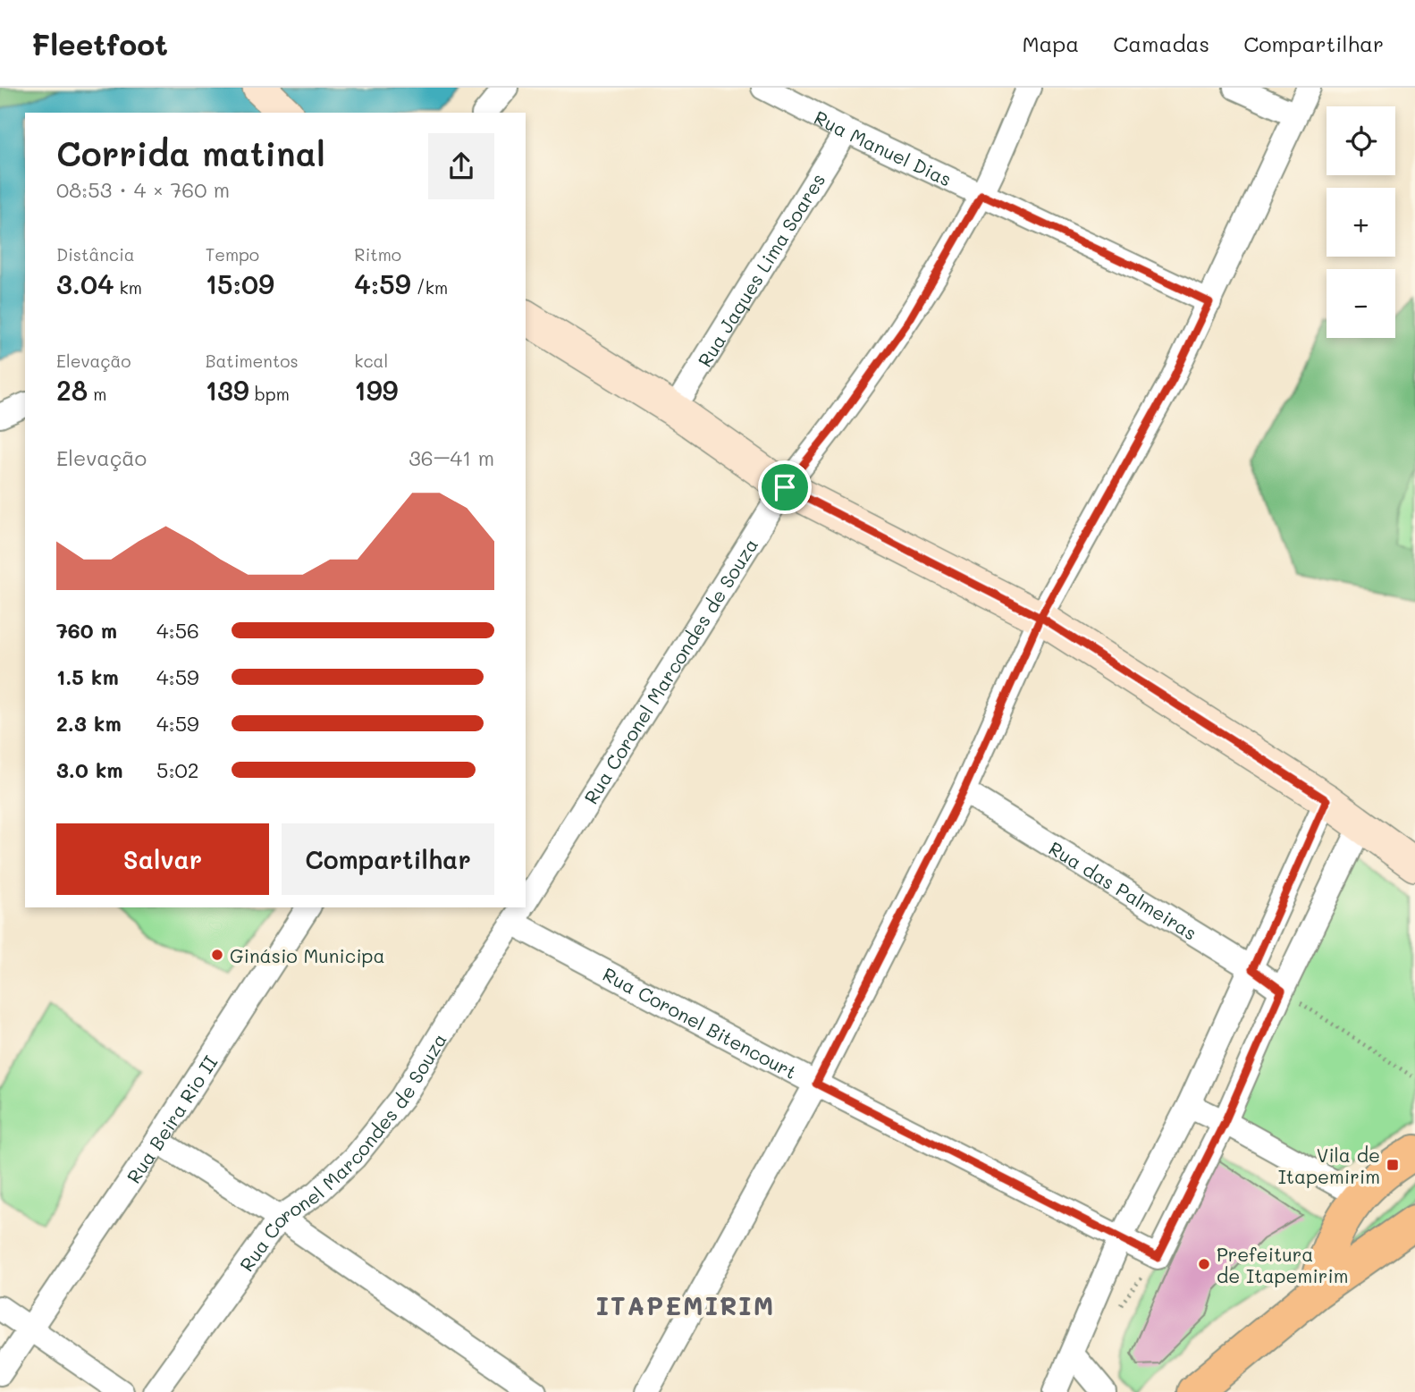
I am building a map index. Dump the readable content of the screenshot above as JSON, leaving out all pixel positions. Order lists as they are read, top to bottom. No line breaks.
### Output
{"streets":{"street":["Rua Manuel Dias","Rua Jaques Lima Soares","Rua Coronel Marcondes de Souza","Rua das Palmeiras","Rua Coronel Bitencourt","Rua Beira Rio II"]},"crossings":[["Rua Manuel Dias","Rua Jaques Lima Soares"],["Rua Manuel Dias","Rua Coronel Marcondes de Souza"],["Rua Coronel Marcondes de Souza","Rua Coronel Bitencourt"]],"districts":["ITAPEMIRIM"],"places":{"other":["Ginásio Municipa","Prefeitura de Itapemirim"],"transit":["Vila de Itapemirim"]},"page":{"header":"Fleetfoot","nav":["Mapa","Camadas","Compartilhar"],"map_buttons":["+","−"],"heading":["Corrida matinal","08:53 · 4 × 760 m"],"stats":[["Distância","3.04 km"],["Tempo","15:09"],["Ritmo","4:59 /km"],["Elevação","28 m"],["Batimentos","139 bpm"],["kcal","199"]],"chart":["Elevação","36–41 m"],"list":[{"name":"760 m","note":"4:56"},{"name":"1.5 km","note":"4:59"},{"name":"2.3 km","note":"4:59"},{"name":"3.0 km","note":"5:02"}],"buttons":["Salvar","Compartilhar"]}}
